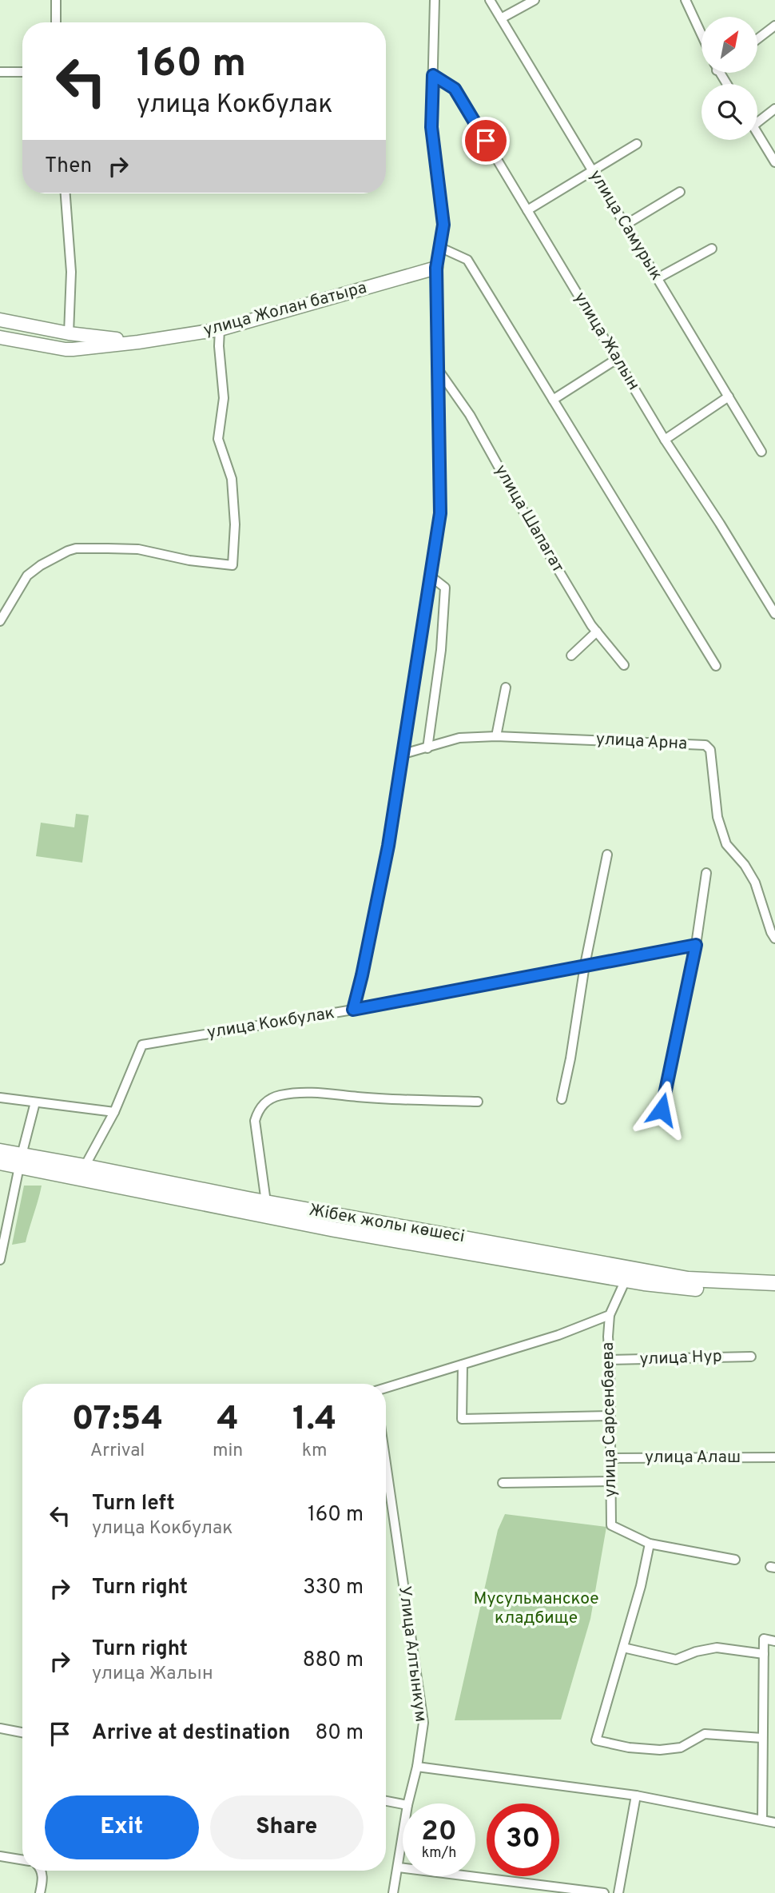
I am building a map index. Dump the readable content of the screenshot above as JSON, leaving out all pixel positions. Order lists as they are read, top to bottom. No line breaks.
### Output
{"streets":{"main road":["Жібек жолы көшесі"],"street":["улица Самурык","улица Жолан батыра","улица Жалын","улица Шапагат","улица Арна","улица Кокбулак","улица Нур","улица Сарсенбаева","улица Алаш","Улица Алтынкум"]},"crossings":[["улица Кокбулак","Жібек жолы көшесі"],["улица Нур","улица Сарсенбаева"],["улица Сарсенбаева","улица Алаш"]],"parks":["Мусульманское кладбище"],"north":"top right","page":{"turn":["160 m","улица Кокбулак"],"then":"Then","eta":["07:54","Arrival","4","min","1.4","km"],"list":[{"name":"Turn left","note":"улица Кокбулак","value":"160 m"},{"name":"Turn right","value":"330 m"},{"name":"Turn right","note":"улица Жалын","value":"880 m"},{"name":"Arrive at destination","value":"80 m"}],"buttons":["Exit","Share"],"speed":"20 km/h","limit":"30"}}
